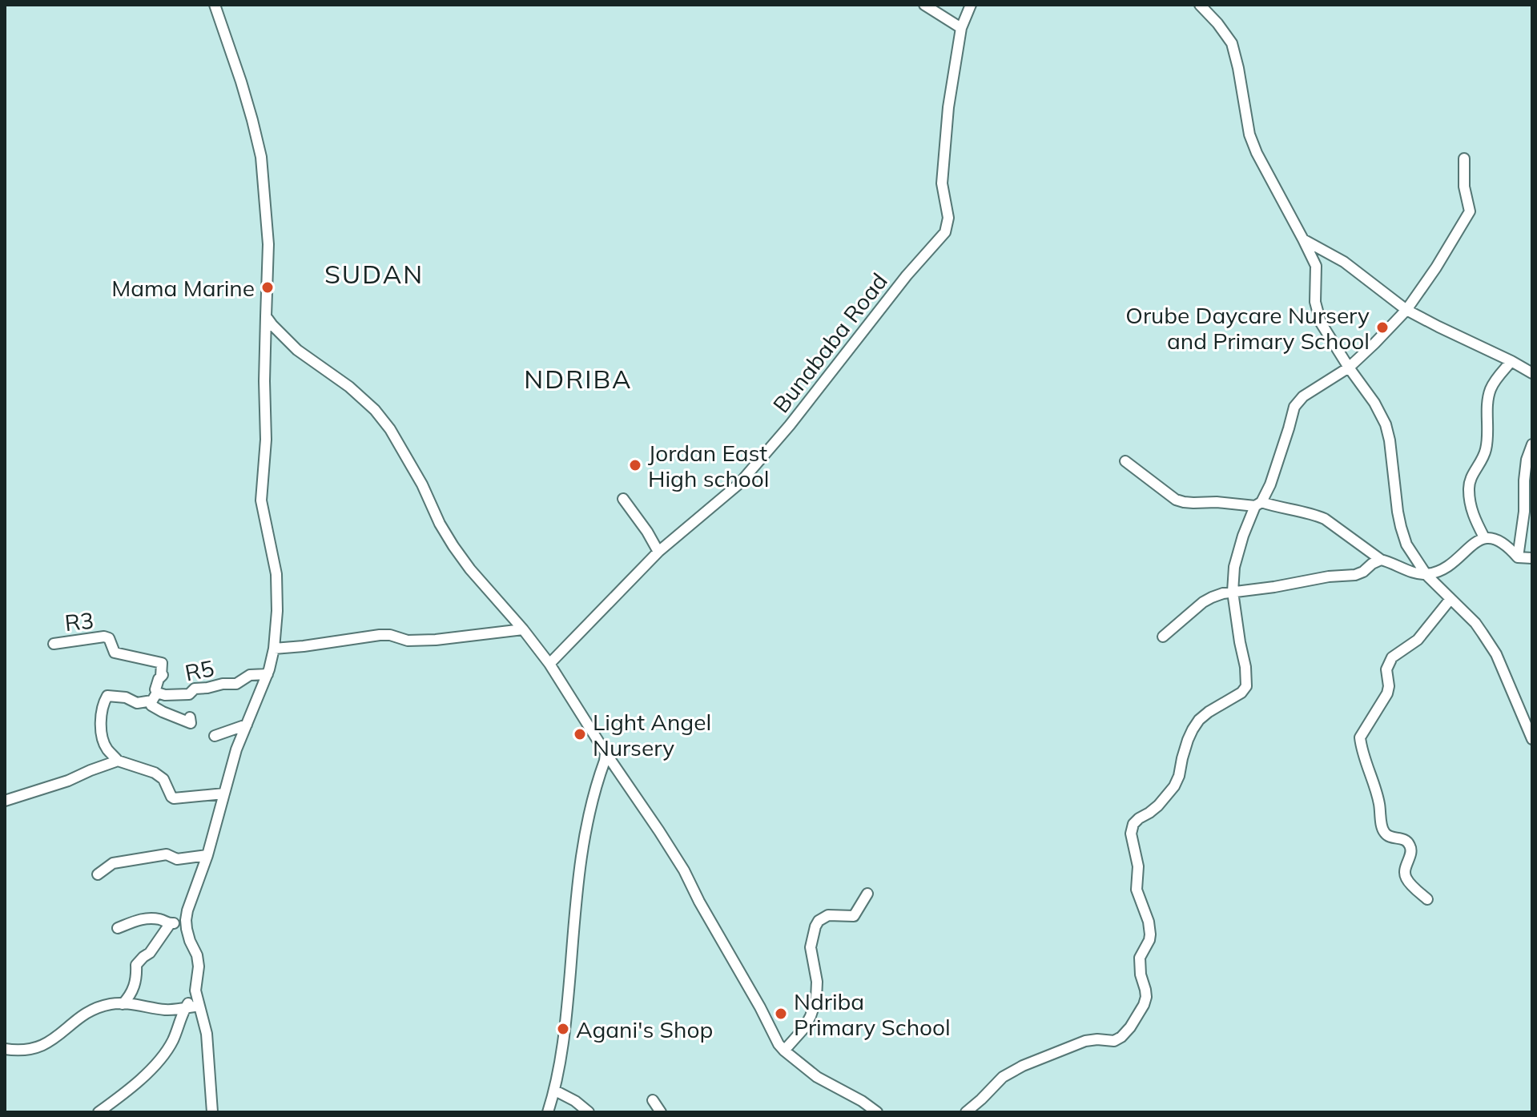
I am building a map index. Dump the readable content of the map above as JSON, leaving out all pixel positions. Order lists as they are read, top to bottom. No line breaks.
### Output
{"streets":{"street":["Bunababa Road","R3","R5"]},"crossings":[["R3","R5"]],"districts":["SUDAN","NDRIBA"],"places":["Mama Marine","Orube Daycare Nursery and Primary School","Jordan East High school","Light Angel Nursery","Ndriba Primary School","Agani's Shop"]}
